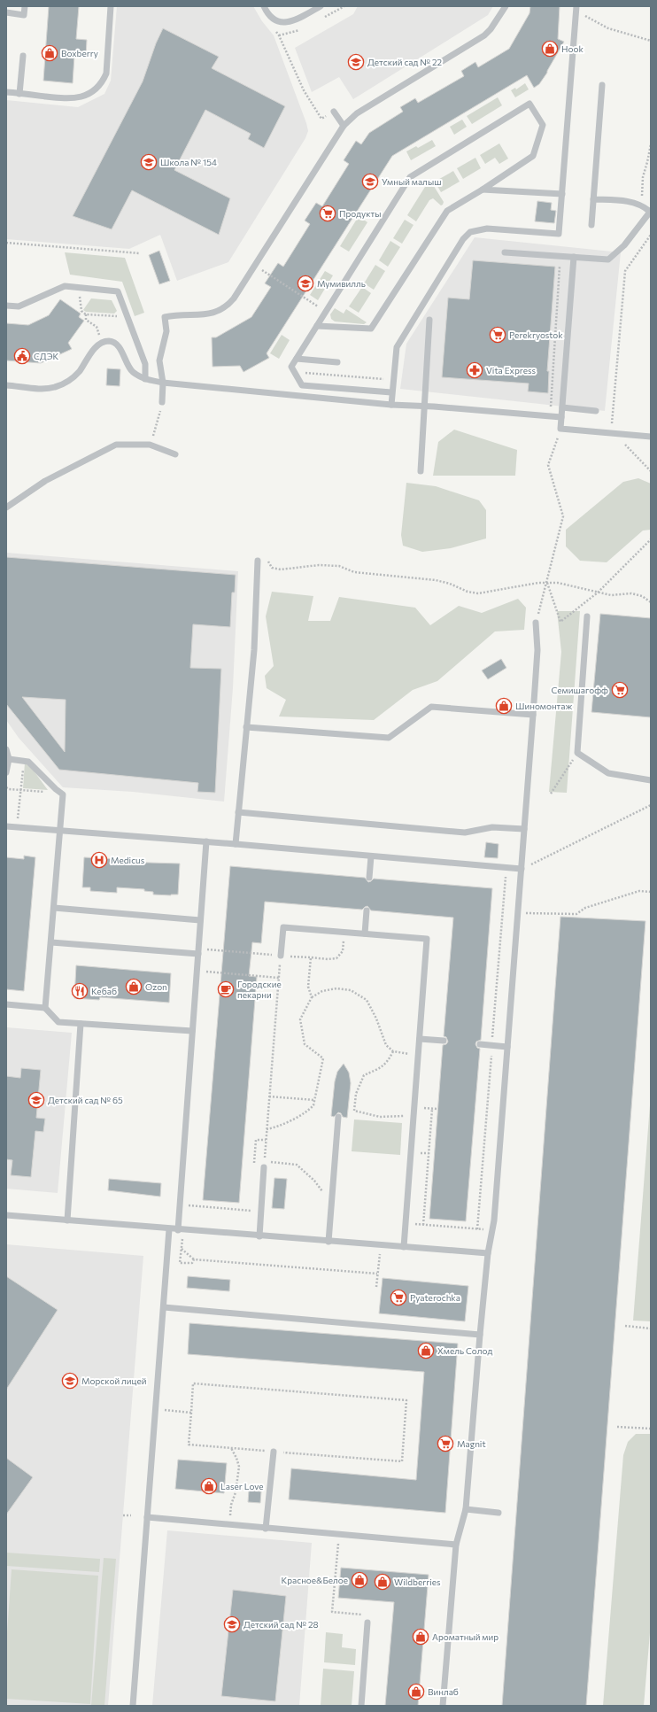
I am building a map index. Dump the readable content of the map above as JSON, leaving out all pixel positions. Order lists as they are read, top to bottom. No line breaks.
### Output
{"places":{"shop":["Hook","Boxberry","Шиномонтаж","Ozon","Хмель Солод","Laser Love","Красное&Белое","Wildberries","Ароматный мир","Винлаб"],"school or university":["Детский сад № 22","Школа № 154","Умный малыш","Мумивилль","Детский сад № 65","Морской лицей","Детский сад № 28"],"supermarket":["Продукты","Perekryostok","Семишагофф","Pyaterochka","Magnit"],"public building":["СДЭК"],"pharmacy":["Vita Express"],"hospital":["Medicus"],"cafe":["Городские пекарни"],"restaurant":["Кебаб"]}}
